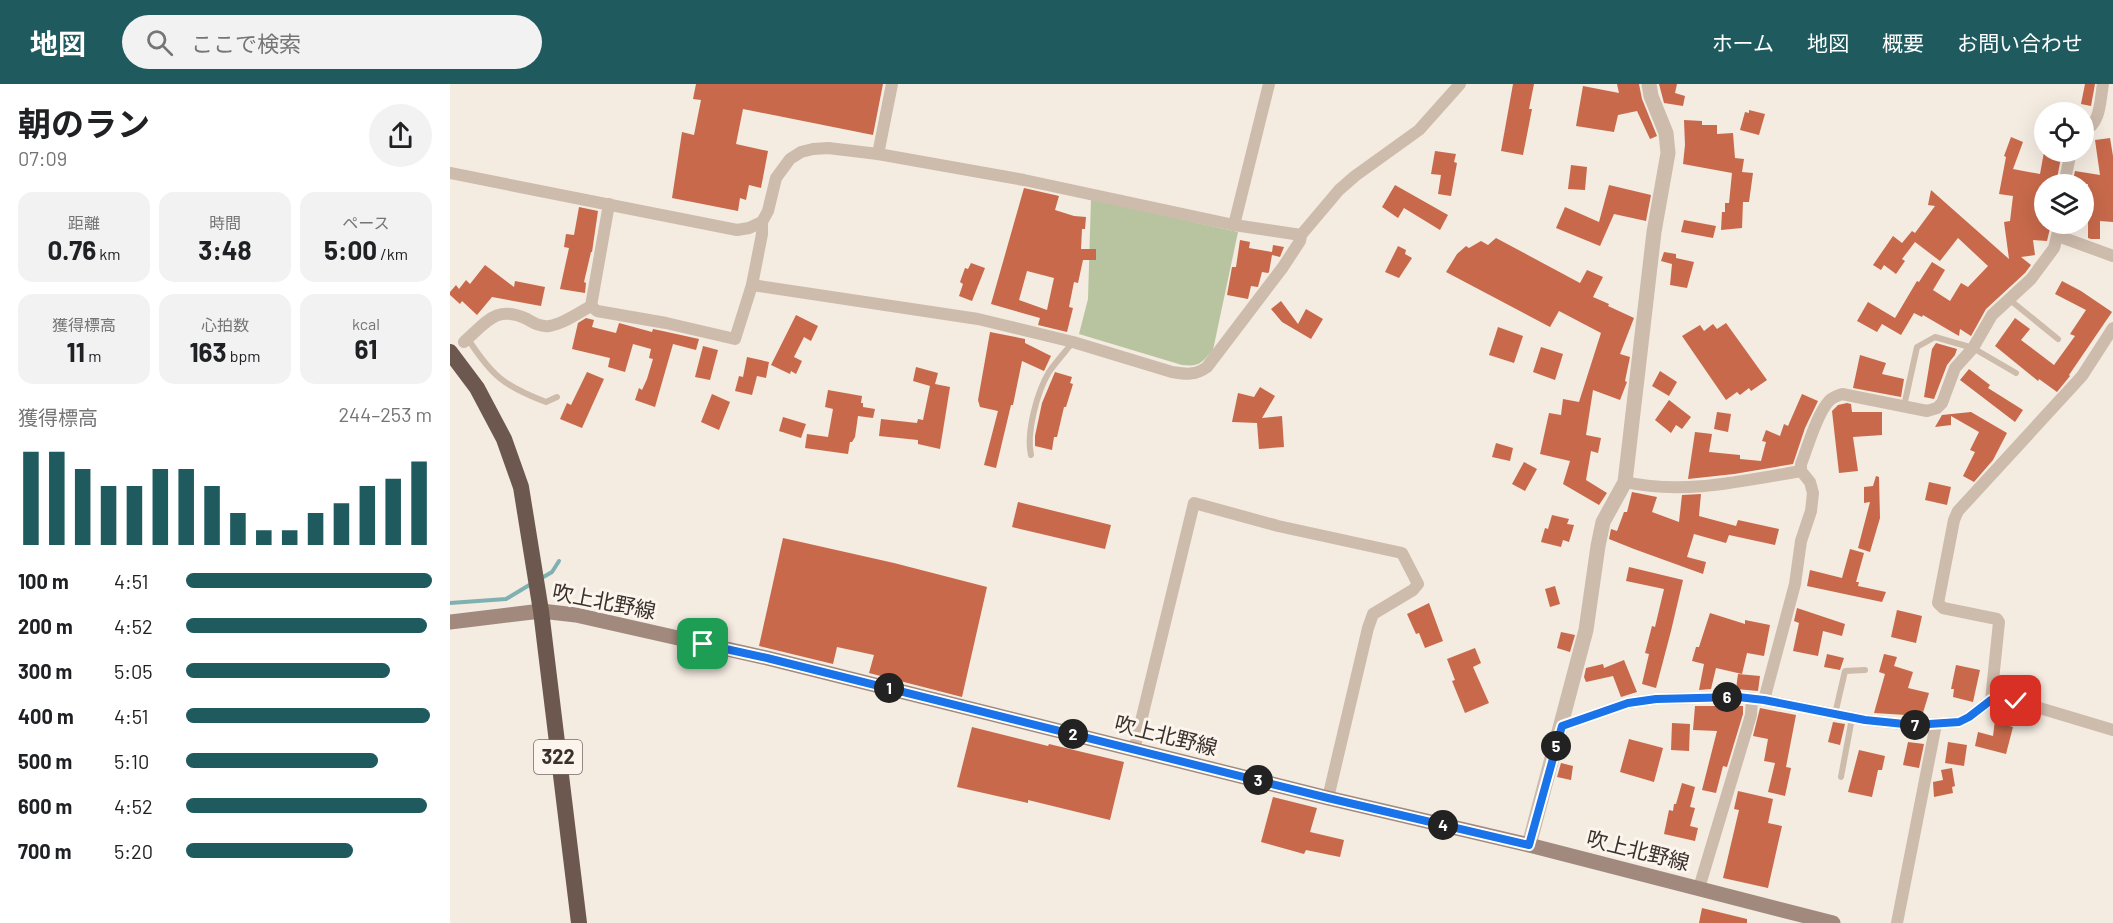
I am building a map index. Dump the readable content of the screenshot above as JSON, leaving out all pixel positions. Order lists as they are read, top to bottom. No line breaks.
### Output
{"streets":{"highway":["322"],"main road":["吹上北野線"]},"crossings":[["吹上北野線","322"]],"page":{"header":"地図","search":"ここで検索","nav":["ホーム","地図","概要","お問い合わせ"],"heading":["朝のラン","07:09"],"stats":[["距離","0.76 km"],["時間","3:48"],["ペース","5:00 /km"],["獲得標高","11 m"],["心拍数","163 bpm"],["kcal","61"]],"chart":["獲得標高","244–253 m"],"list":[{"name":"100 m","note":"4:51"},{"name":"200 m","note":"4:52"},{"name":"300 m","note":"5:05"},{"name":"400 m","note":"4:51"},{"name":"500 m","note":"5:10"},{"name":"600 m","note":"4:52"},{"name":"700 m","note":"5:20"}],"pins":["1","6","7","2","5","3","4"]}}
